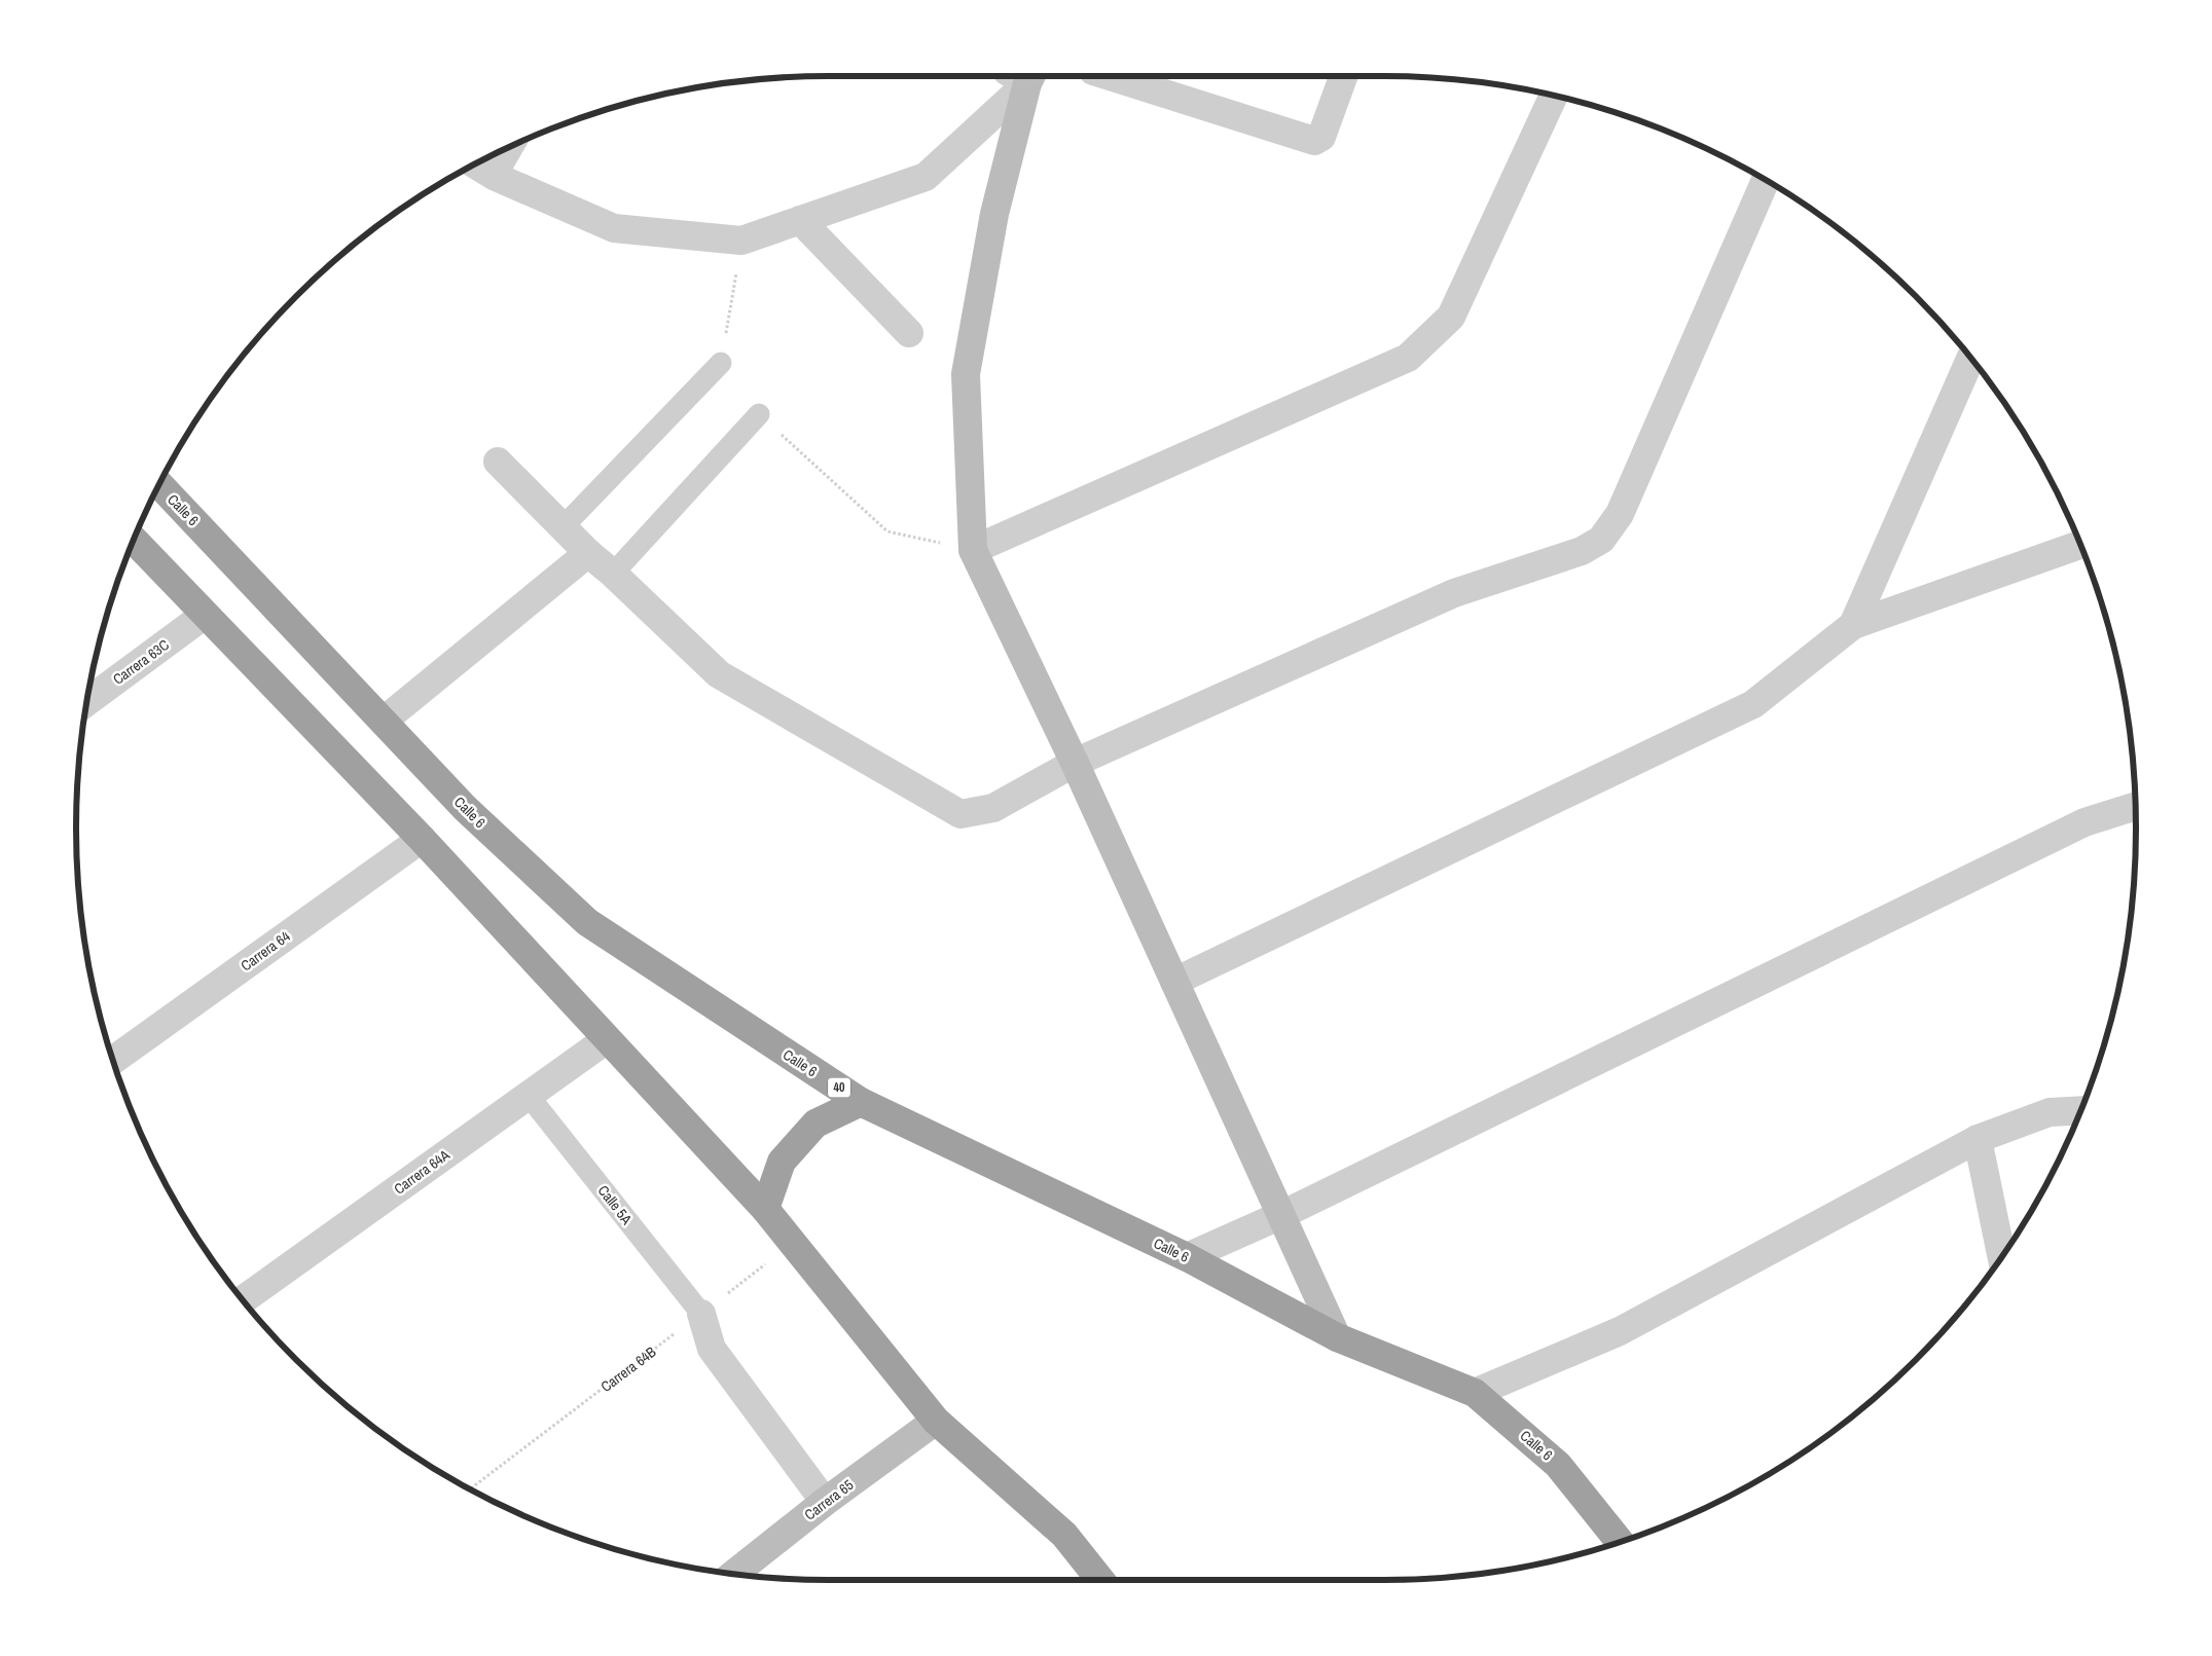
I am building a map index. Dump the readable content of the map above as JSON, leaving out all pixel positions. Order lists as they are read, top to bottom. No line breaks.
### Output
{"streets":{"highway":["Calle 6","40"],"main road":["Carrera 65"],"street":["Carrera 63C","Carrera 64","Carrera 64A","Calle 5A"],"path":["Carrera 64B"]},"crossings":[["Carrera 64A","Calle 5A"],["Calle 5A","Carrera 64B"]]}
